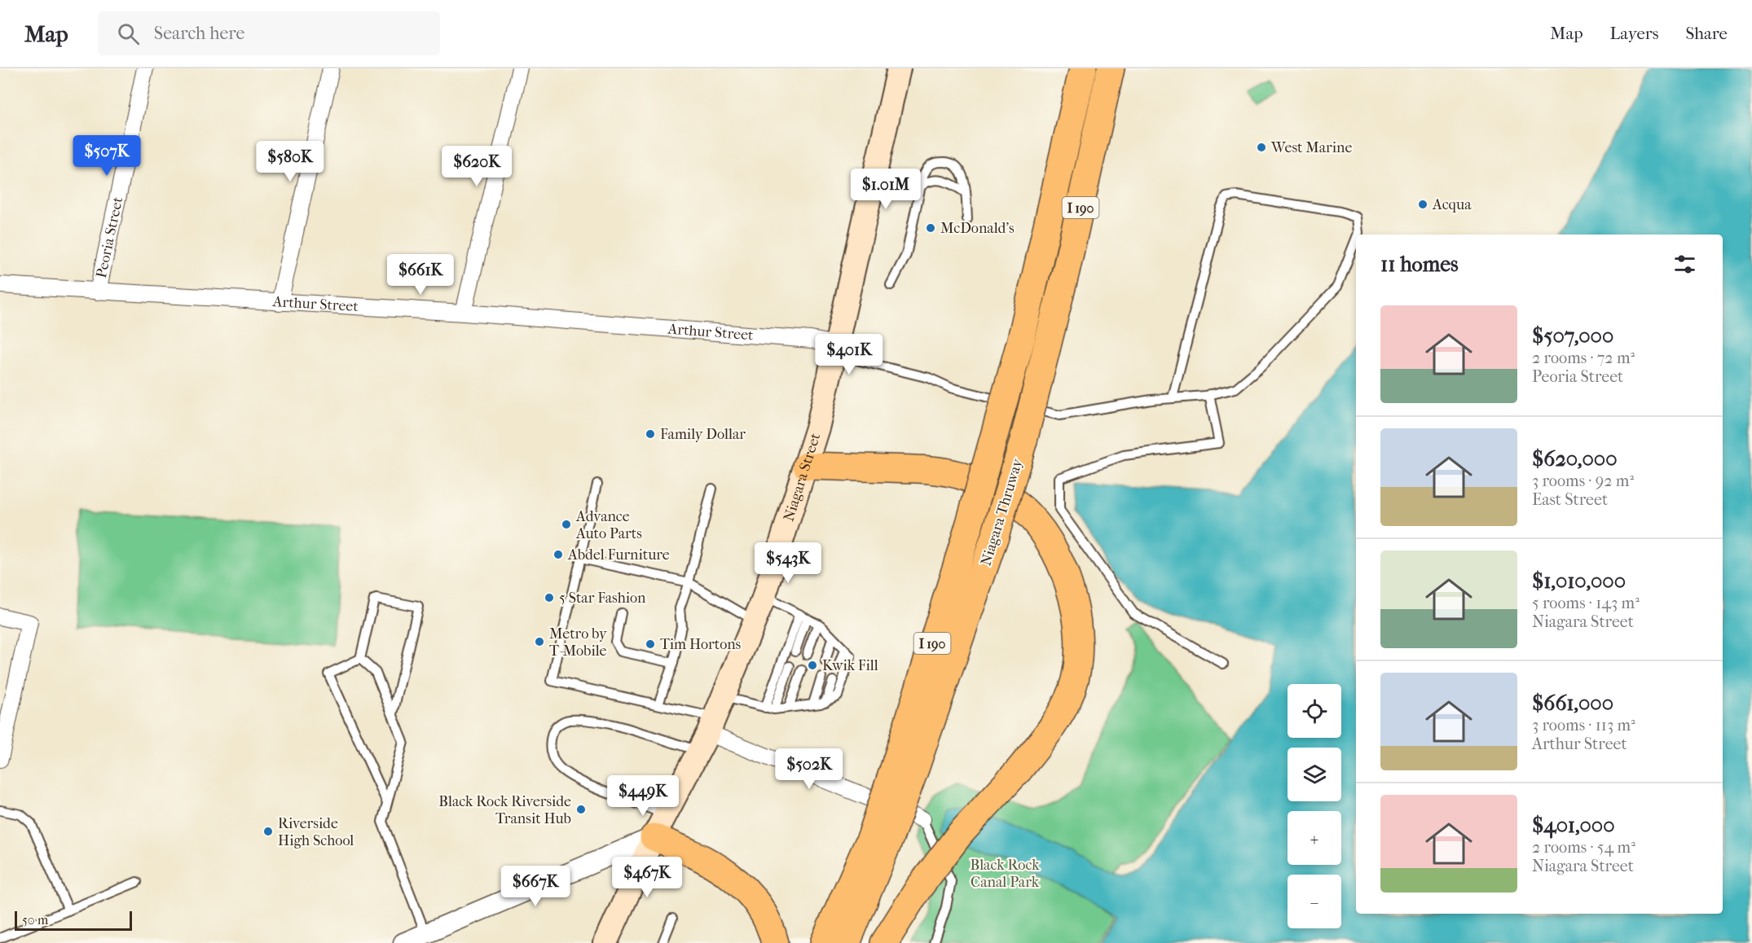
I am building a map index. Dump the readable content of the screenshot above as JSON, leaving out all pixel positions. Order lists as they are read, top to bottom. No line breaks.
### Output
{"streets":{"highway":["I 190","Niagara Thruway"],"main road":["Niagara Street"],"street":["Peoria Street","Arthur Street"]},"crossings":[["Peoria Street","Arthur Street"],["Arthur Street","Niagara Street"]],"parks":["Black Rock Canal Park"],"places":["West Marine","Acqua","McDonald's","Family Dollar","Advance Auto Parts","Abdel Furniture","5 Star Fashion","Metro by T-Mobile","Tim Hortons","Kwik Fill","Black Rock Riverside Transit Hub","Riverside High School"],"scale_bar":"50 m","page":{"header":"Map","search":"Search here","nav":["Map","Layers","Share"],"price":["$507K","$580K","$620K","$1.01M","$661K","$401K","$543K","$502K","$449K","$467K","$667K"],"heading":"11 homes","list":[{"name":"$507,000","note":"2 rooms · 72 m² · Peoria Street"},{"name":"$620,000","note":"3 rooms · 92 m² · East Street"},{"name":"$1,010,000","note":"5 rooms · 143 m² · Niagara Street"},{"name":"$661,000","note":"3 rooms · 113 m² · Arthur Street"},{"name":"$401,000","note":"2 rooms · 54 m² · Niagara Street"}],"map_buttons":["+","−"],"scale":"50 m"}}
